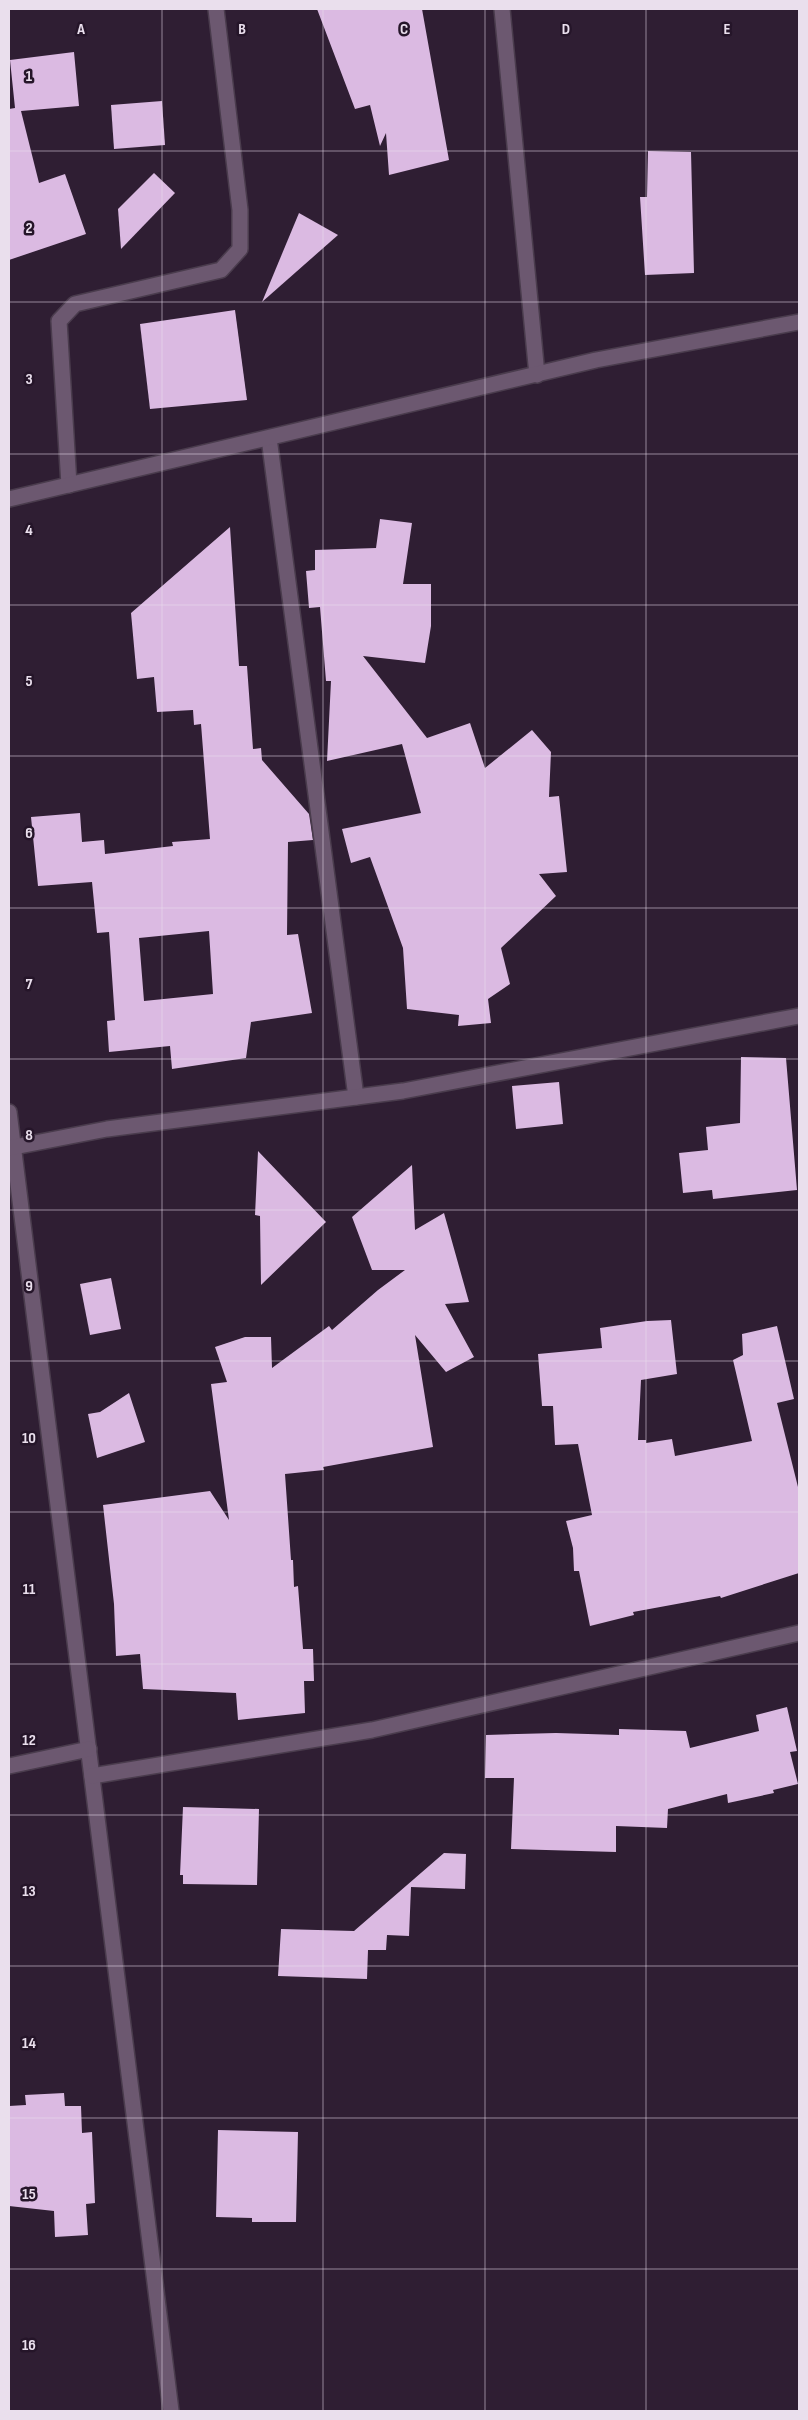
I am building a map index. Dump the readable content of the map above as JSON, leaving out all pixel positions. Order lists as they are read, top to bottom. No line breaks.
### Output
{"grid":{"columns":["A","B","C","D","E"],"rows":["1","2","3","4","5","6","7","8","9","10","11","12","13","14","15","16"]}}
